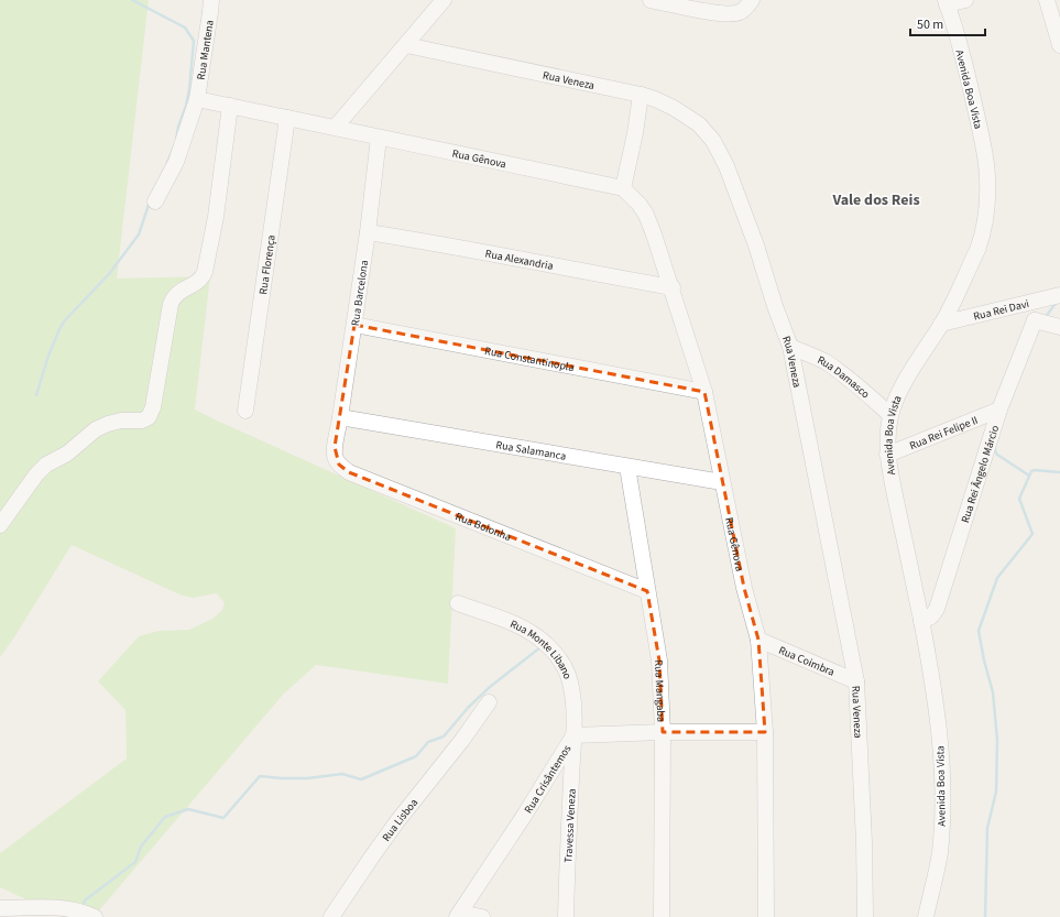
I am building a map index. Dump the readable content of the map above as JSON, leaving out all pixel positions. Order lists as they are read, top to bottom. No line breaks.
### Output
{"streets":{"street":["Rua Mantena","Rua Veneza","Avenida Boa Vista","Rua Gênova","Rua Alexandria","Rua Florença","Rua Barcelona","Rua Rei Davi","Rua Constantinopla","Rua Damasco","Rua Rei Felipe II","Rua Salamanca","Rua Rei Ângelo Márcio","Rua Bolonha","Rua Monte Libano","Rua Coimbra","Rua Mangaba","Rua Crisântemos","Rua Lisboa","Travessa Veneza"]},"crossings":[["Rua Mantena","Rua Gênova"],["Rua Veneza","Rua Damasco"],["Rua Veneza","Rua Coimbra"],["Avenida Boa Vista","Rua Rei Davi"],["Avenida Boa Vista","Rua Damasco"],["Avenida Boa Vista","Rua Rei Felipe II"],["Avenida Boa Vista","Rua Rei Ângelo Márcio"],["Rua Gênova","Rua Alexandria"],["Rua Gênova","Rua Florença"],["Rua Gênova","Rua Barcelona"],["Rua Gênova","Rua Constantinopla"],["Rua Gênova","Rua Salamanca"],["Rua Gênova","Rua Coimbra"],["Rua Gênova","Rua Crisântemos"],["Rua Alexandria","Rua Barcelona"],["Rua Barcelona","Rua Constantinopla"],["Rua Barcelona","Rua Salamanca"],["Rua Barcelona","Rua Bolonha"],["Rua Rei Felipe II","Rua Rei Ângelo Márcio"],["Rua Salamanca","Rua Mangaba"],["Rua Bolonha","Rua Mangaba"],["Rua Monte Libano","Rua Crisântemos"],["Rua Monte Libano","Travessa Veneza"],["Rua Mangaba","Rua Crisântemos"],["Rua Crisântemos","Travessa Veneza"]],"districts":["Vale dos Reis"],"scale_bar":"50 m"}
